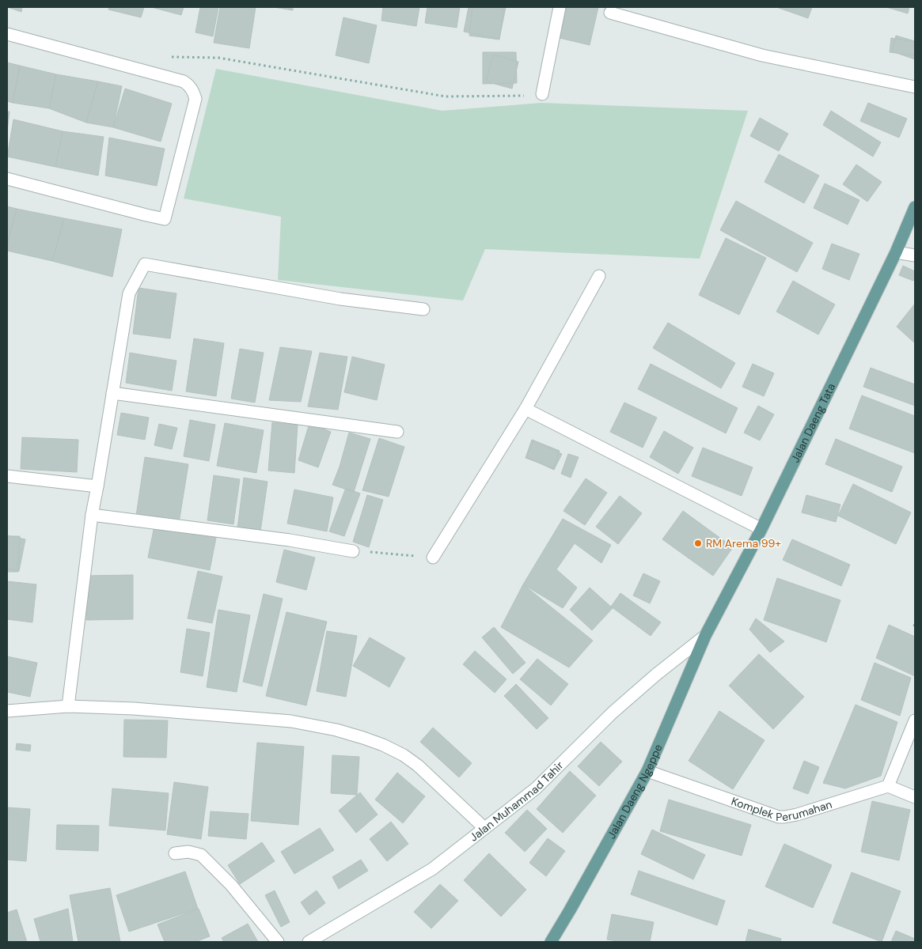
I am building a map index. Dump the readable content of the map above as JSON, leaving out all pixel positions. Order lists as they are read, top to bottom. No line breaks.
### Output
{"streets":{"main road":["Jalan Daeng Tata","Jalan Daeng Ngeppe"],"street":["Komplek Perumahan","Jalan Muhammad Tahir"]},"crossings":[["Jalan Daeng Tata","Jalan Daeng Ngeppe"],["Jalan Daeng Tata","Jalan Muhammad Tahir"],["Jalan Daeng Ngeppe","Komplek Perumahan"],["Jalan Daeng Ngeppe","Jalan Muhammad Tahir"]],"places":["RM Arema 99+"]}
